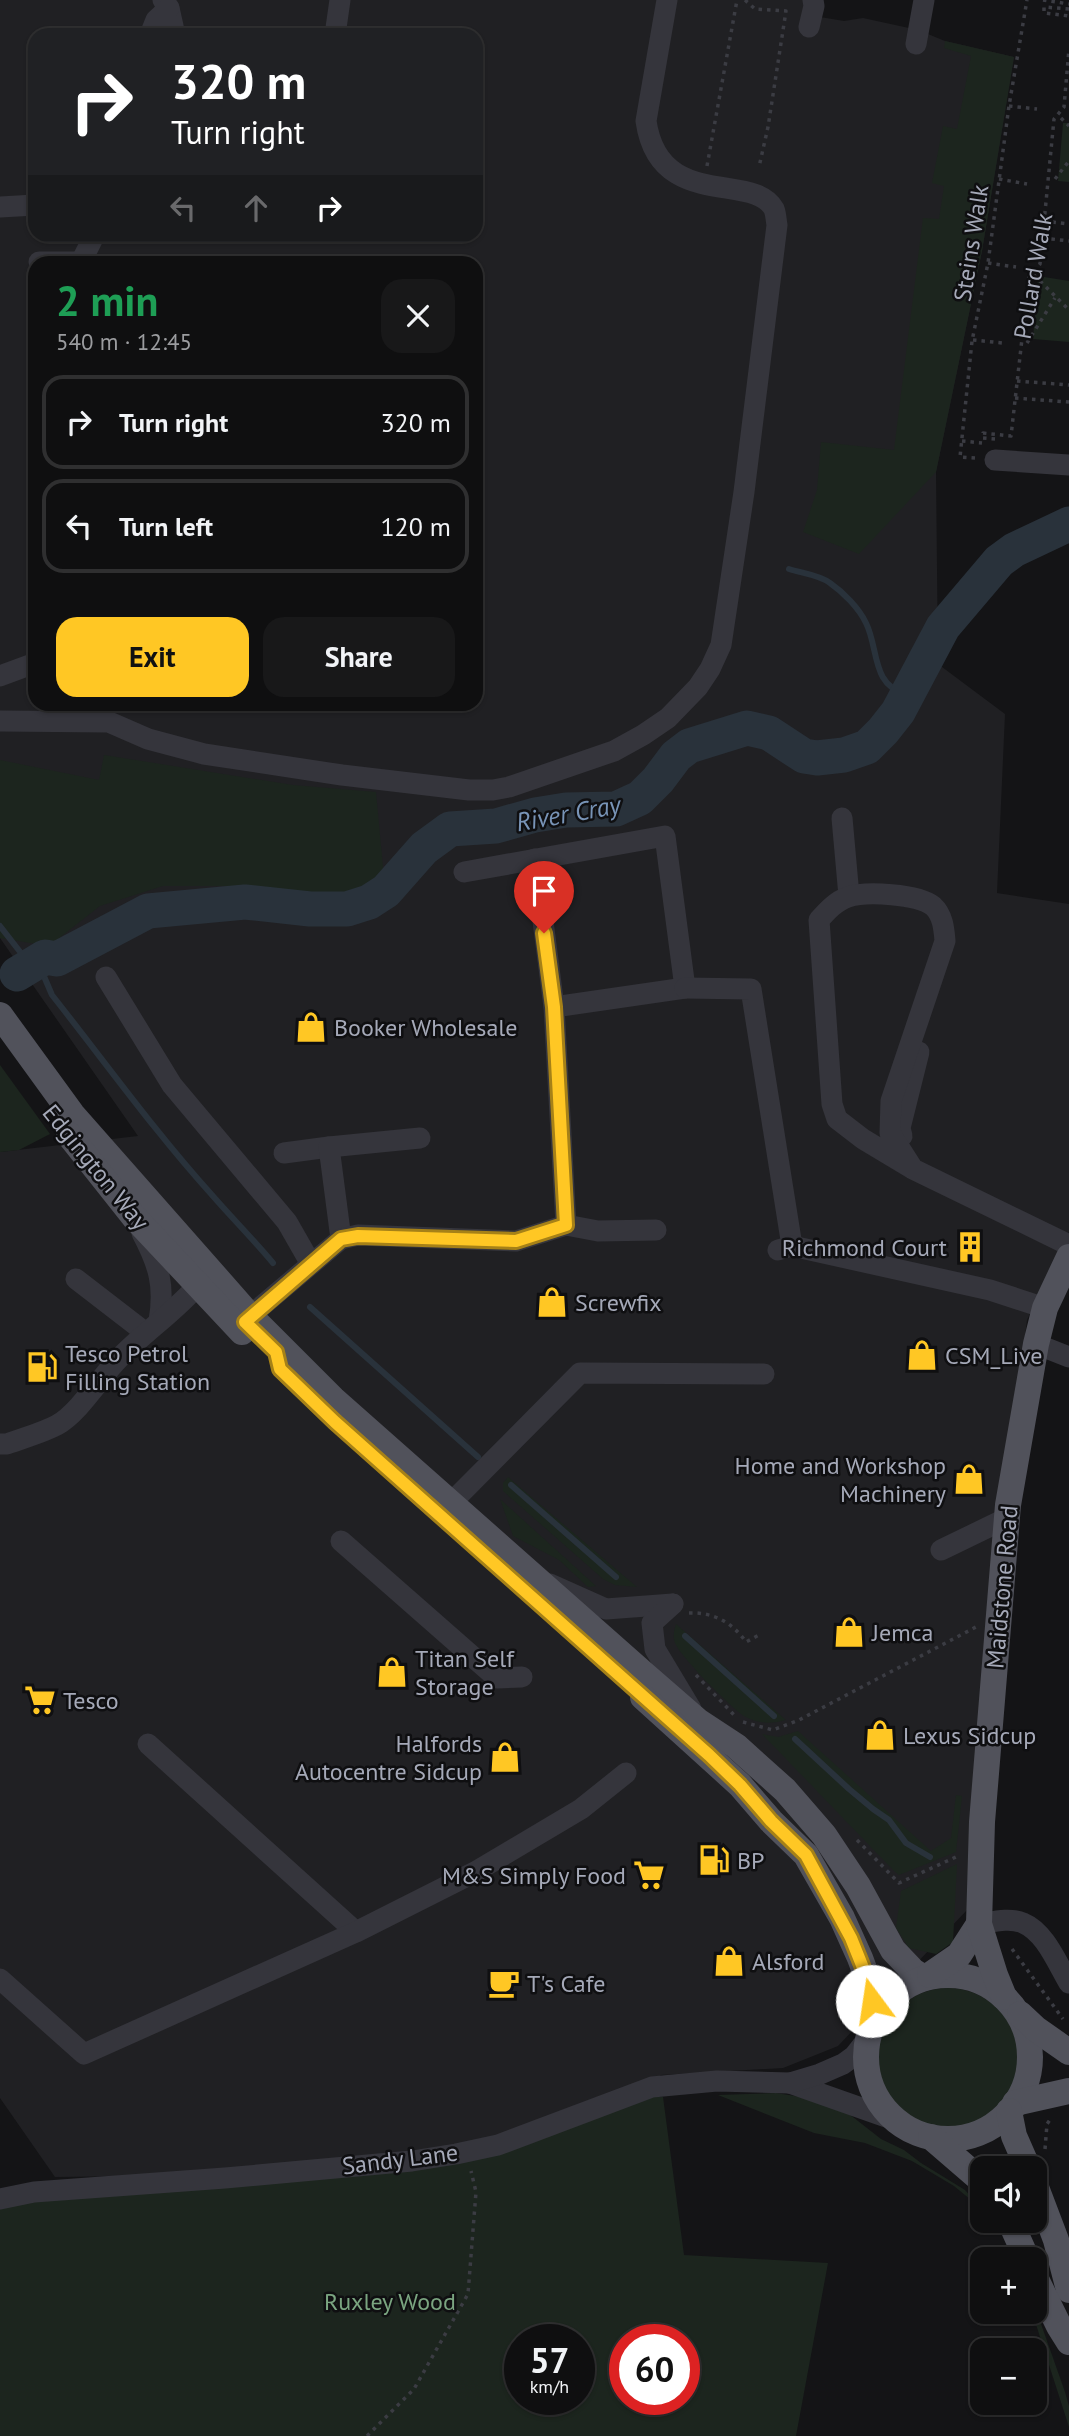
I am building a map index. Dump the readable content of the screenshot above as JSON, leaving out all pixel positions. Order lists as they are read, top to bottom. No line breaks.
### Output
{"streets":{"main road":["Edgington Way","Maidstone Road"],"street":["Sandy Lane"],"path":["Steins Walk","Pollard Walk"]},"crossings":[["Edgington Way","Maidstone Road"],["Edgington Way","Sandy Lane"],["Maidstone Road","Sandy Lane"]],"water":["River Cray"],"parks":["Ruxley Wood"],"places":{"shop":["Booker Wholesale","Screwfix","CSM_Live","Home and Workshop Machinery","Jemca","Titan Self Storage","Lexus Sidcup","Halfords Autocentre Sidcup","Alsford"],"building":["Richmond Court"],"fuel station":["Tesco Petrol Filling Station","BP"],"supermarket":["Tesco","M&S Simply Food"],"cafe":["T's Cafe"]},"page":{"turn":["320 m","Turn right"],"heading":["2 min","540 m · 12:45"],"list":[{"name":"Turn right","value":"320 m"},{"name":"Turn left","value":"120 m"}],"buttons":["Exit","Share"],"map_buttons":["+","−"],"speed":"57 km/h","limit":"60"}}
